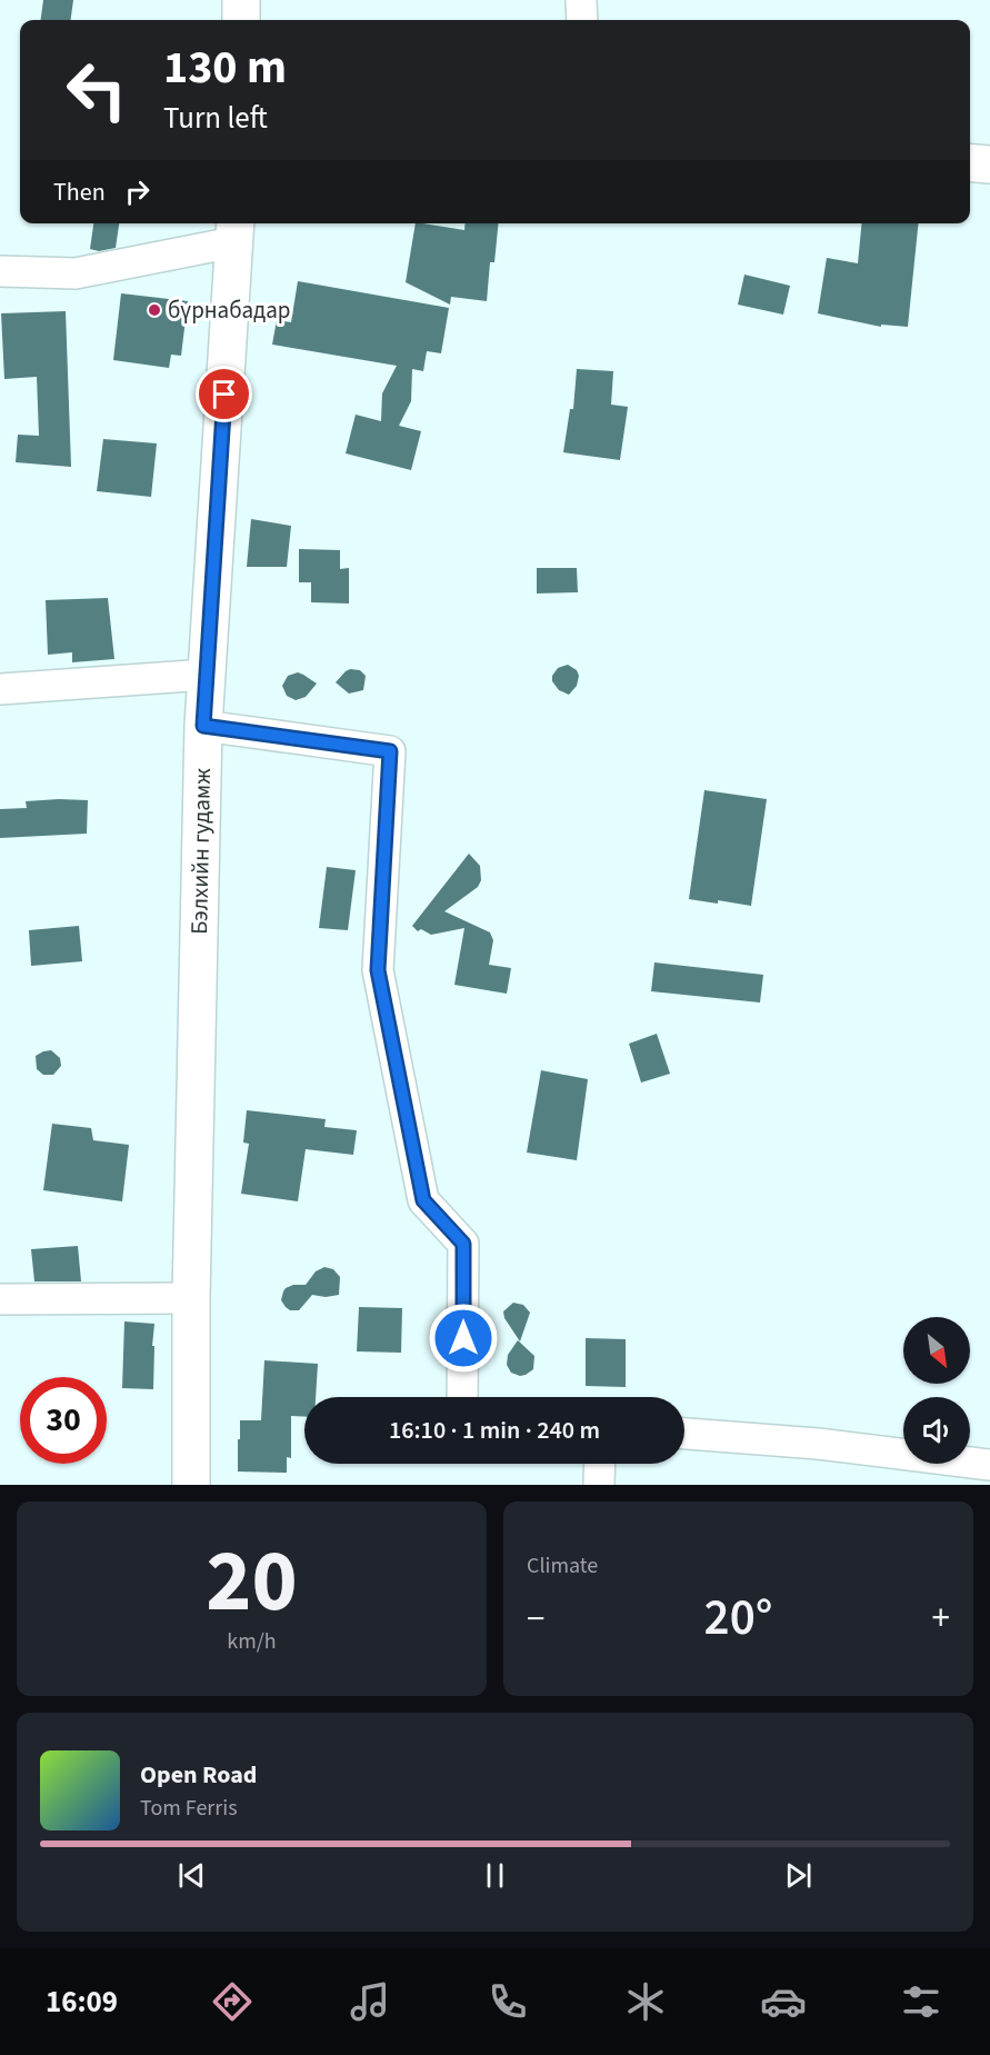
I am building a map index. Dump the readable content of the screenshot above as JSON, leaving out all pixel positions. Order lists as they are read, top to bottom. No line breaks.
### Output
{"streets":{"main road":["Бэлхийн гудамж"]},"places":["бүрнабадар"],"north":"bottom right","page":{"turn":["130 m","Turn left"],"then":"Then","limit":"30","trip":"16:10 · 1 min · 240 m","tile":[["20","km/h"],"Climate"],"heat":["−","20°","+"],"song":["Open Road","Tom Ferris"],"tabs":"16:09"}}
